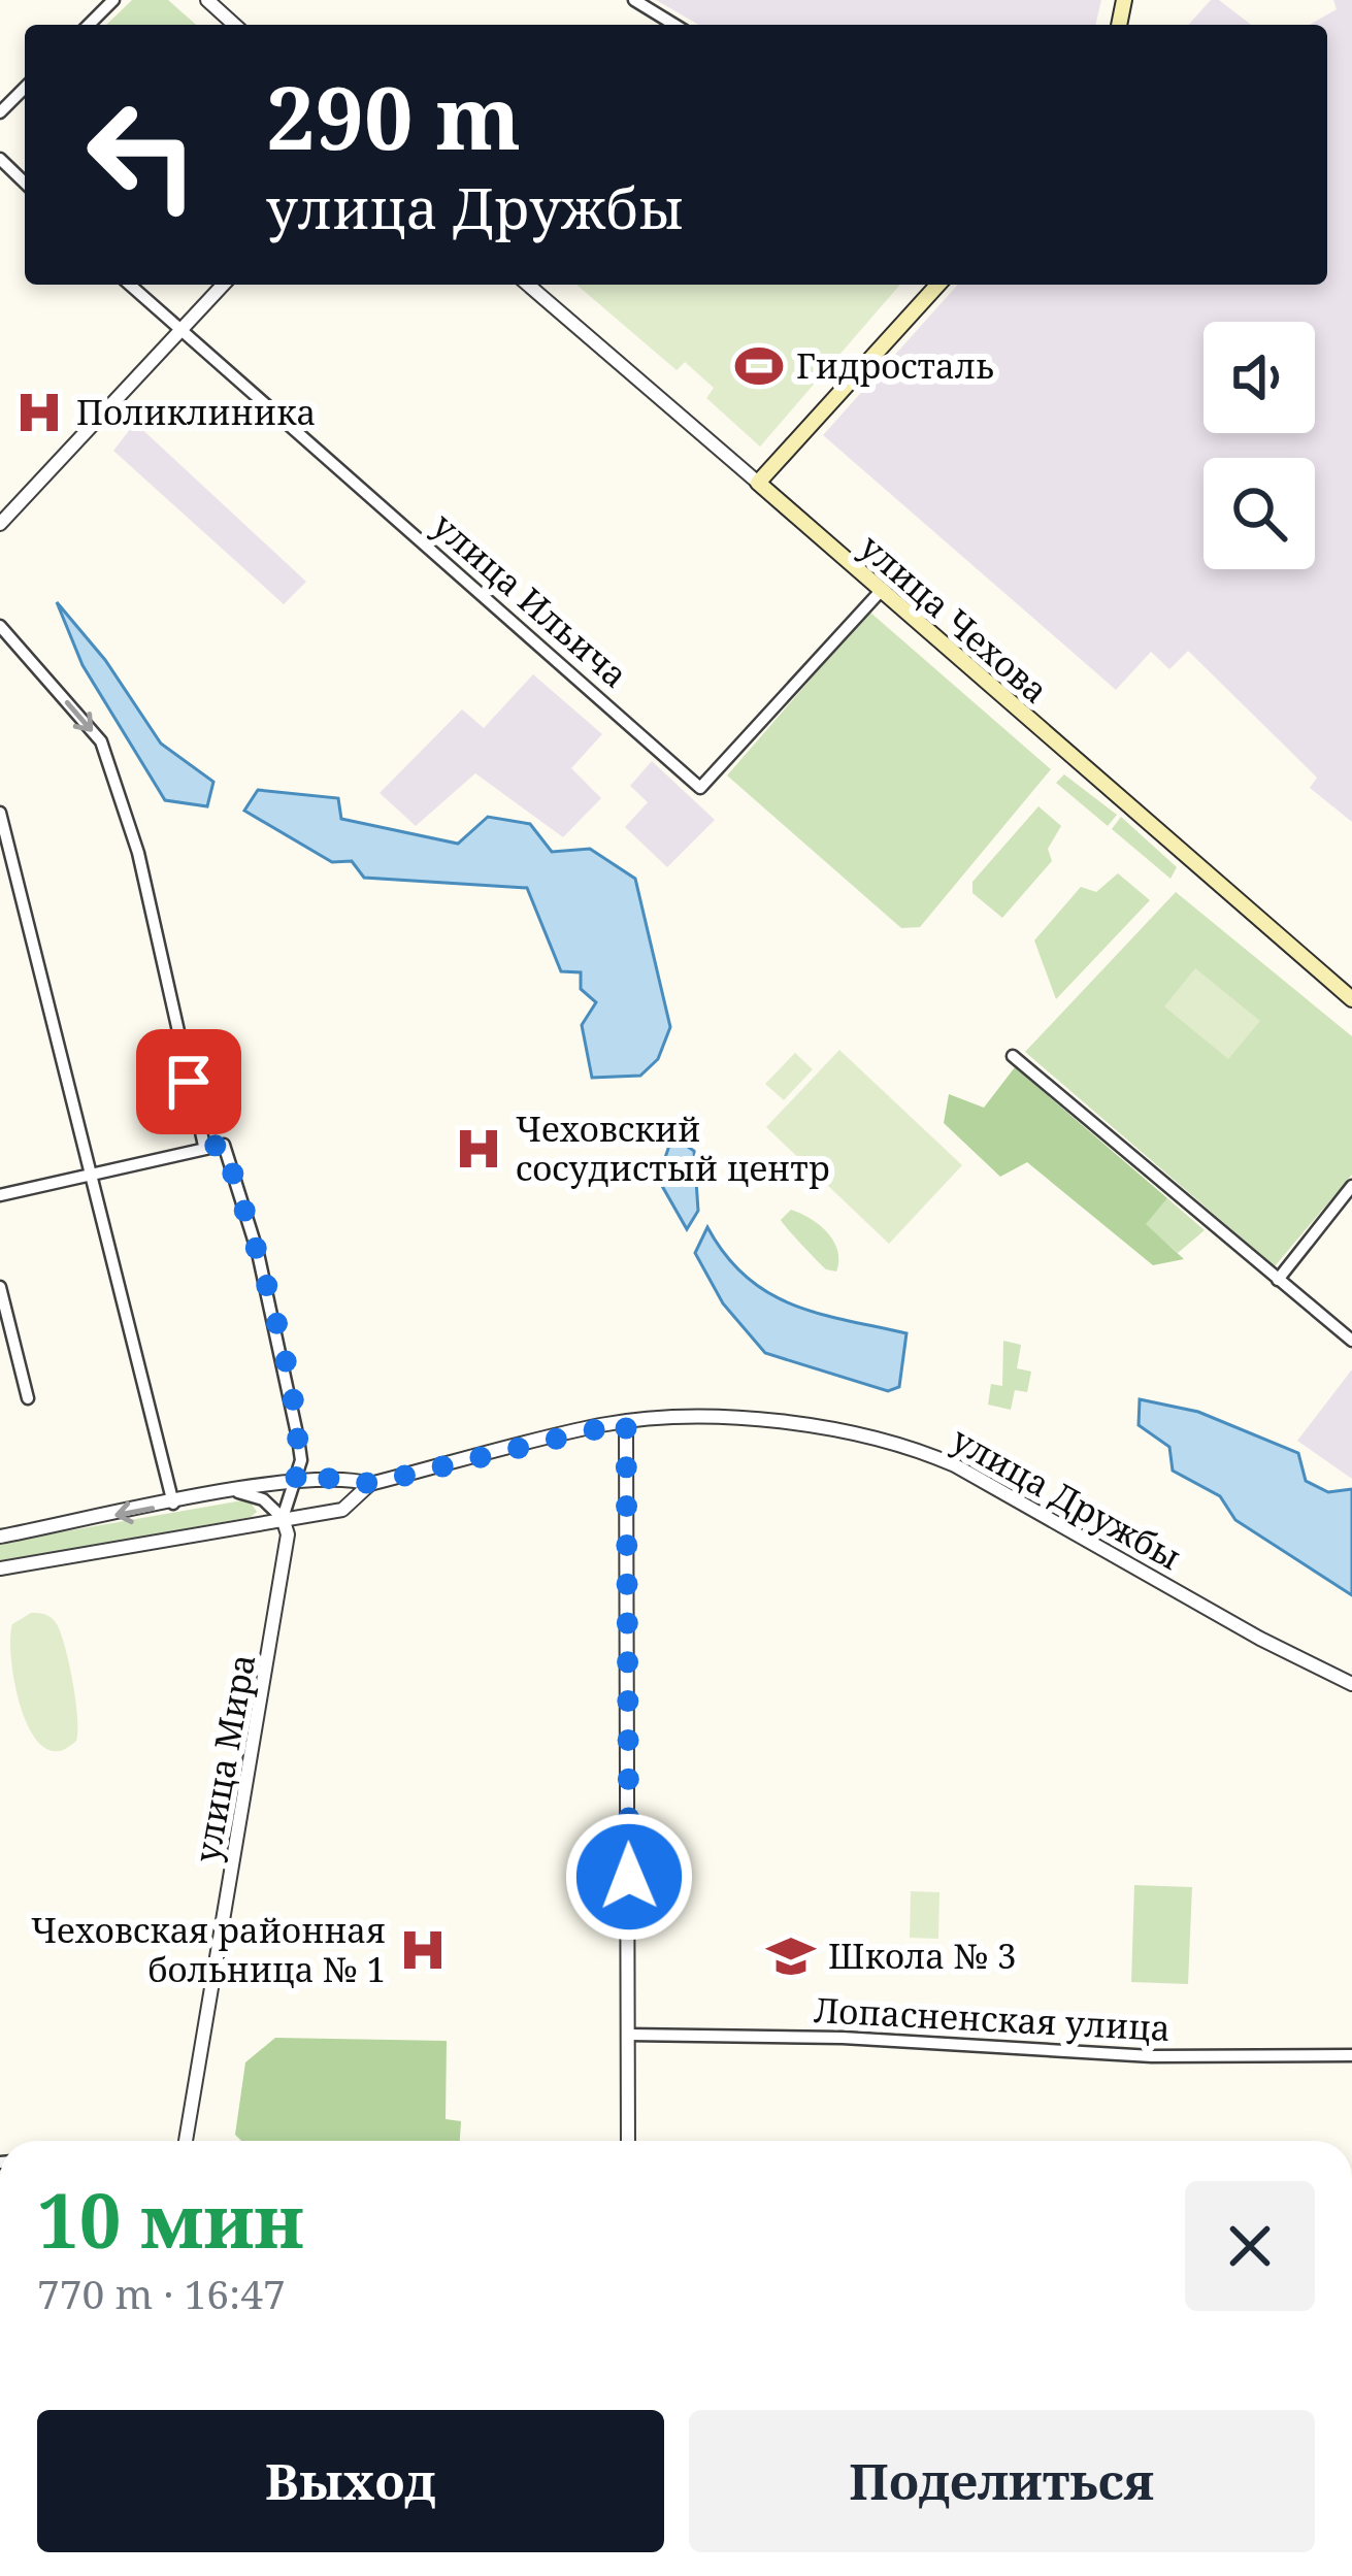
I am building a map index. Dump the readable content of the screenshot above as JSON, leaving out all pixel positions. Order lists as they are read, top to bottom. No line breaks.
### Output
{"streets":{"main road":["улица Чехова"],"street":["улица Ильича","улица Дружбы","улица Мира","Лопасненская улица"]},"crossings":[["улица Ильича","улица Чехова"],["улица Дружбы","улица Мира"]],"places":{"sports":["Гидросталь"],"hospital":["Поликлиника","Чеховский сосудистый центр","Чеховская районная больница № 1"],"school or university":["Школа № 3"]},"page":{"turn":["290 m","улица Дружбы"],"heading":["10 мин","770 m · 16:47"],"buttons":["Выход","Поделиться"]}}
